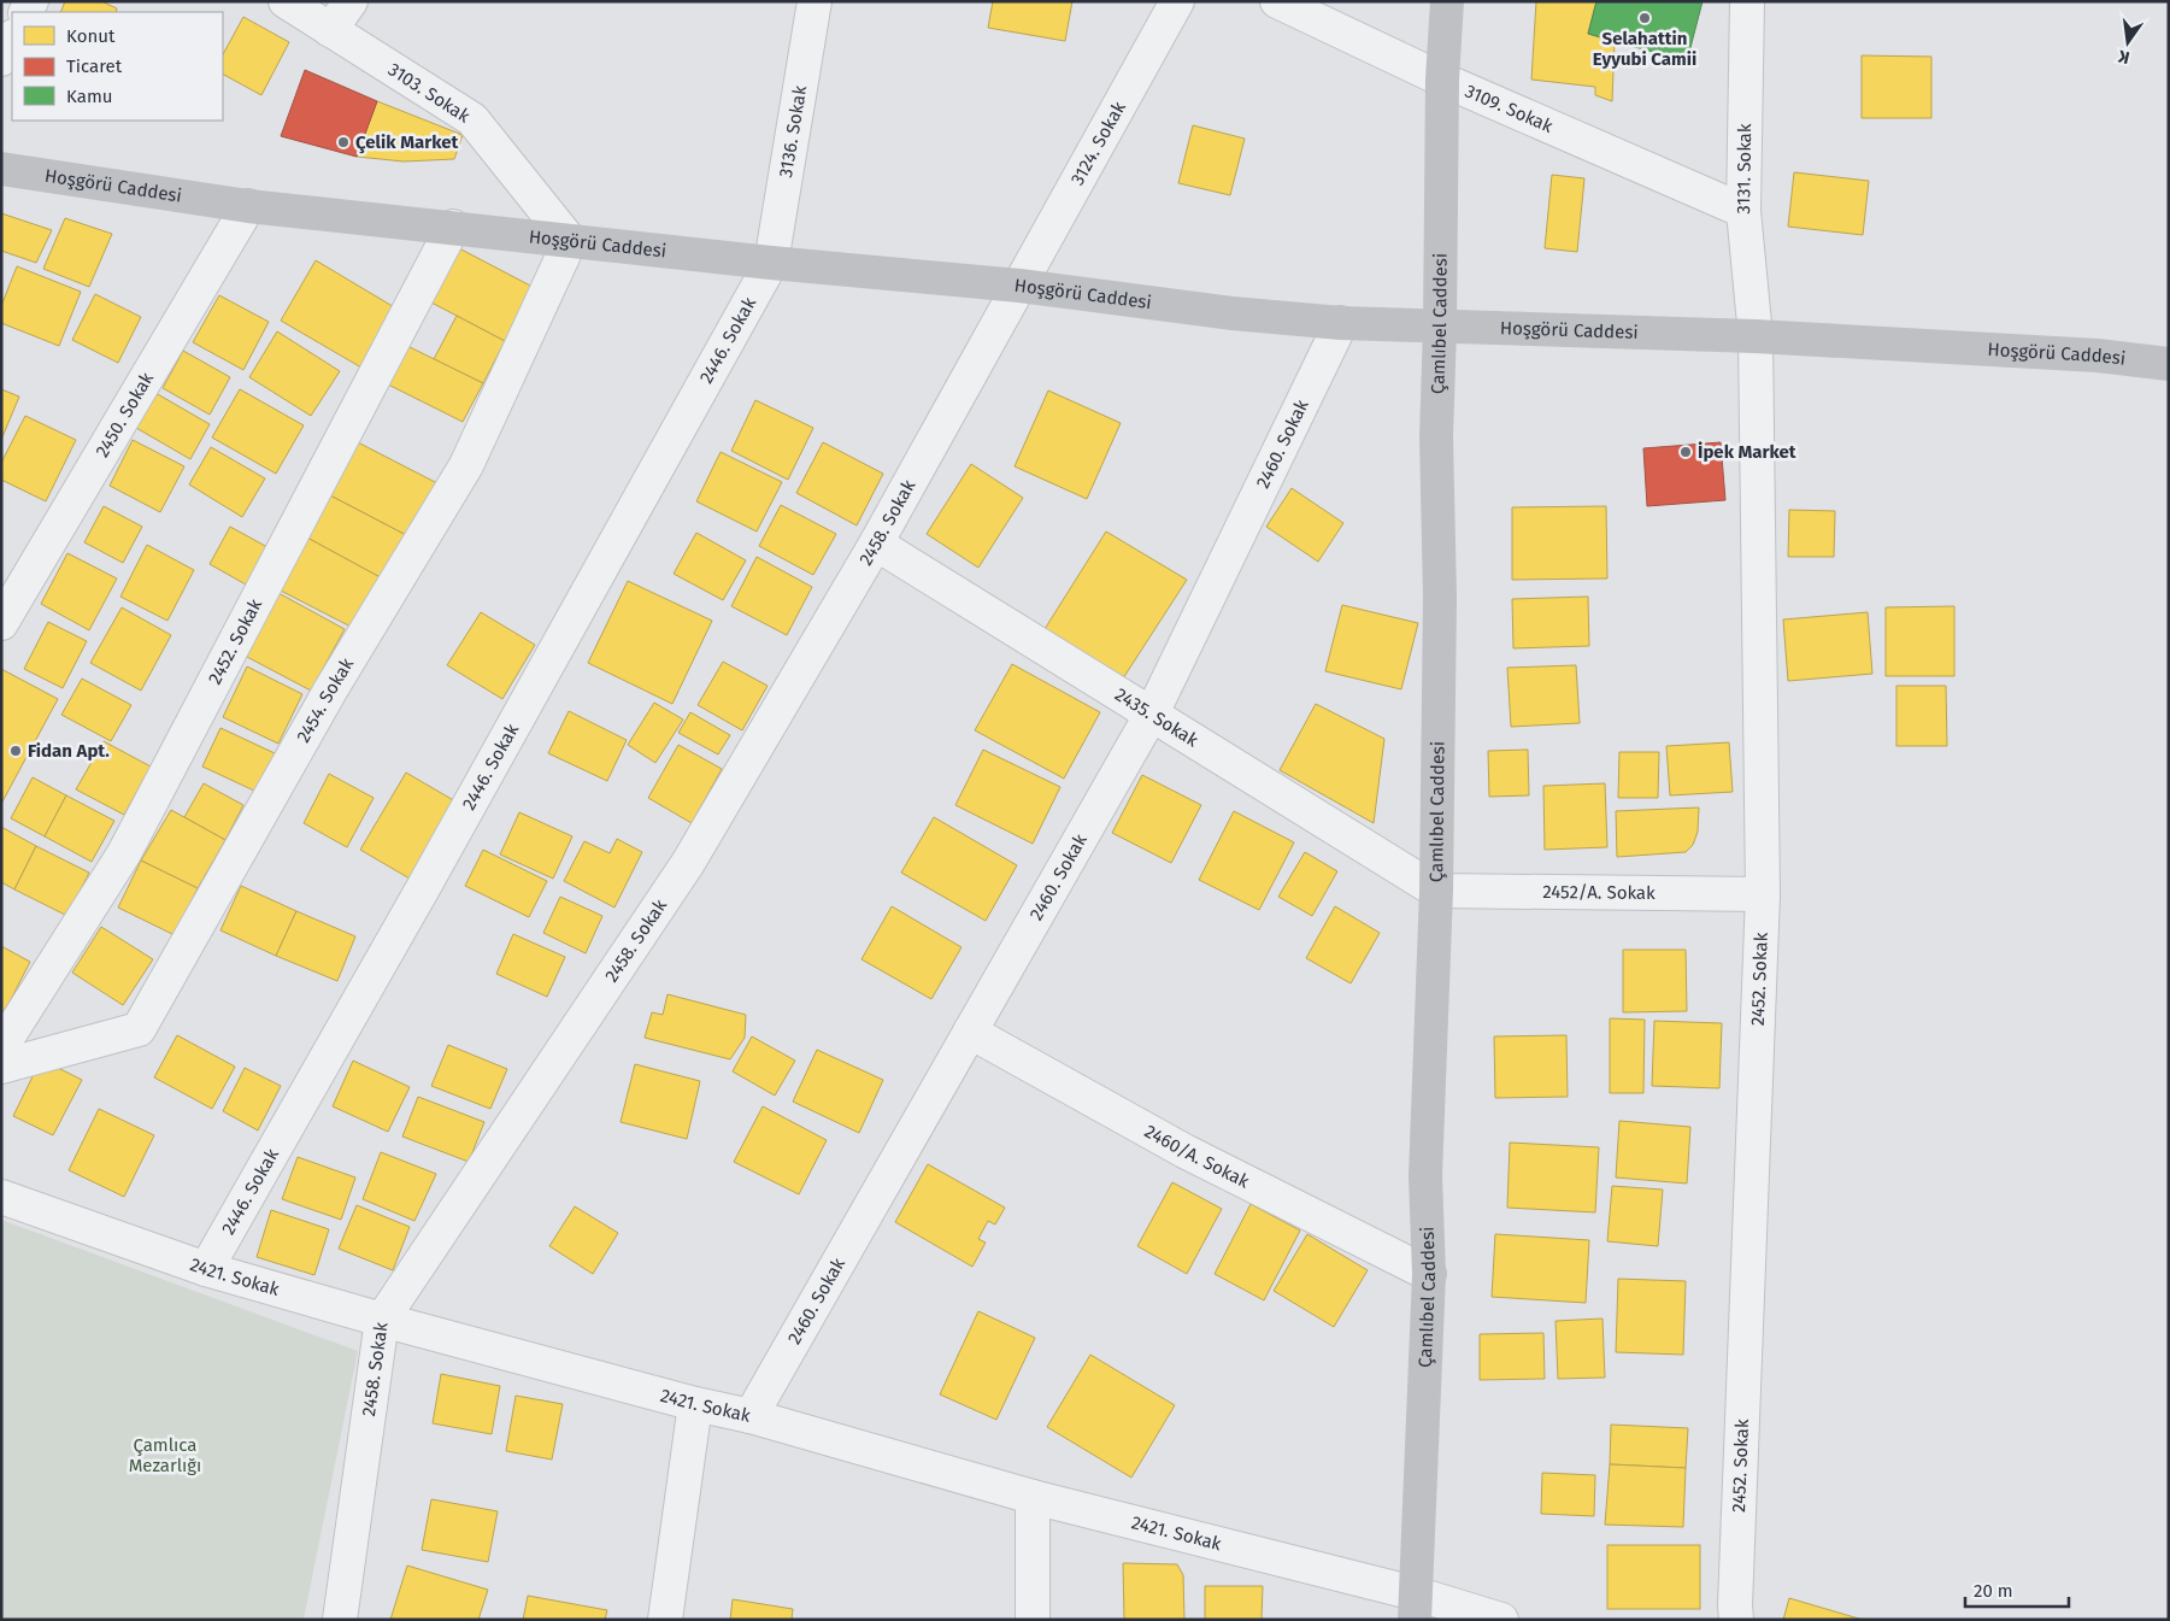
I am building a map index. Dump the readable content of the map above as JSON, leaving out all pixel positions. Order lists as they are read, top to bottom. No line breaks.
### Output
{"streets":{"street":["3103. Sokak","3109. Sokak","3136. Sokak","3124. Sokak","3131. Sokak","Hoşgörü Caddesi","Çamlıbel Caddesi","2446. Sokak","2450. Sokak","2460. Sokak","2458. Sokak","2452. Sokak","2454. Sokak","2435. Sokak","2452/A. Sokak","2460/A. Sokak","2421. Sokak"]},"crossings":[["3103. Sokak","Hoşgörü Caddesi"],["3103. Sokak","2454. Sokak"],["3109. Sokak","3131. Sokak"],["3109. Sokak","Çamlıbel Caddesi"],["3136. Sokak","Hoşgörü Caddesi"],["3136. Sokak","2446. Sokak"],["3124. Sokak","Hoşgörü Caddesi"],["3124. Sokak","2458. Sokak"],["3131. Sokak","Hoşgörü Caddesi"],["3131. Sokak","2452. Sokak"],["Hoşgörü Caddesi","Çamlıbel Caddesi"],["Hoşgörü Caddesi","2446. Sokak"],["Hoşgörü Caddesi","2450. Sokak"],["Hoşgörü Caddesi","2460. Sokak"],["Hoşgörü Caddesi","2458. Sokak"],["Hoşgörü Caddesi","2452. Sokak"],["Hoşgörü Caddesi","2454. Sokak"],["Çamlıbel Caddesi","2435. Sokak"],["Çamlıbel Caddesi","2452/A. Sokak"],["Çamlıbel Caddesi","2460/A. Sokak"],["Çamlıbel Caddesi","2421. Sokak"],["2446. Sokak","2421. Sokak"],["2460. Sokak","2435. Sokak"],["2460. Sokak","2460/A. Sokak"],["2460. Sokak","2421. Sokak"],["2458. Sokak","2435. Sokak"],["2458. Sokak","2421. Sokak"],["2452. Sokak","2452/A. Sokak"],["2435. Sokak","2452/A. Sokak"]],"parks":["Çamlıca Mezarlığı"],"places":["Selahattin Eyyubi Camii","Çelik Market","İpek Market","Fidan Apt."],"legend":["Konut","Ticaret","Kamu"],"scale_bar":"20 m","north":"bottom"}
